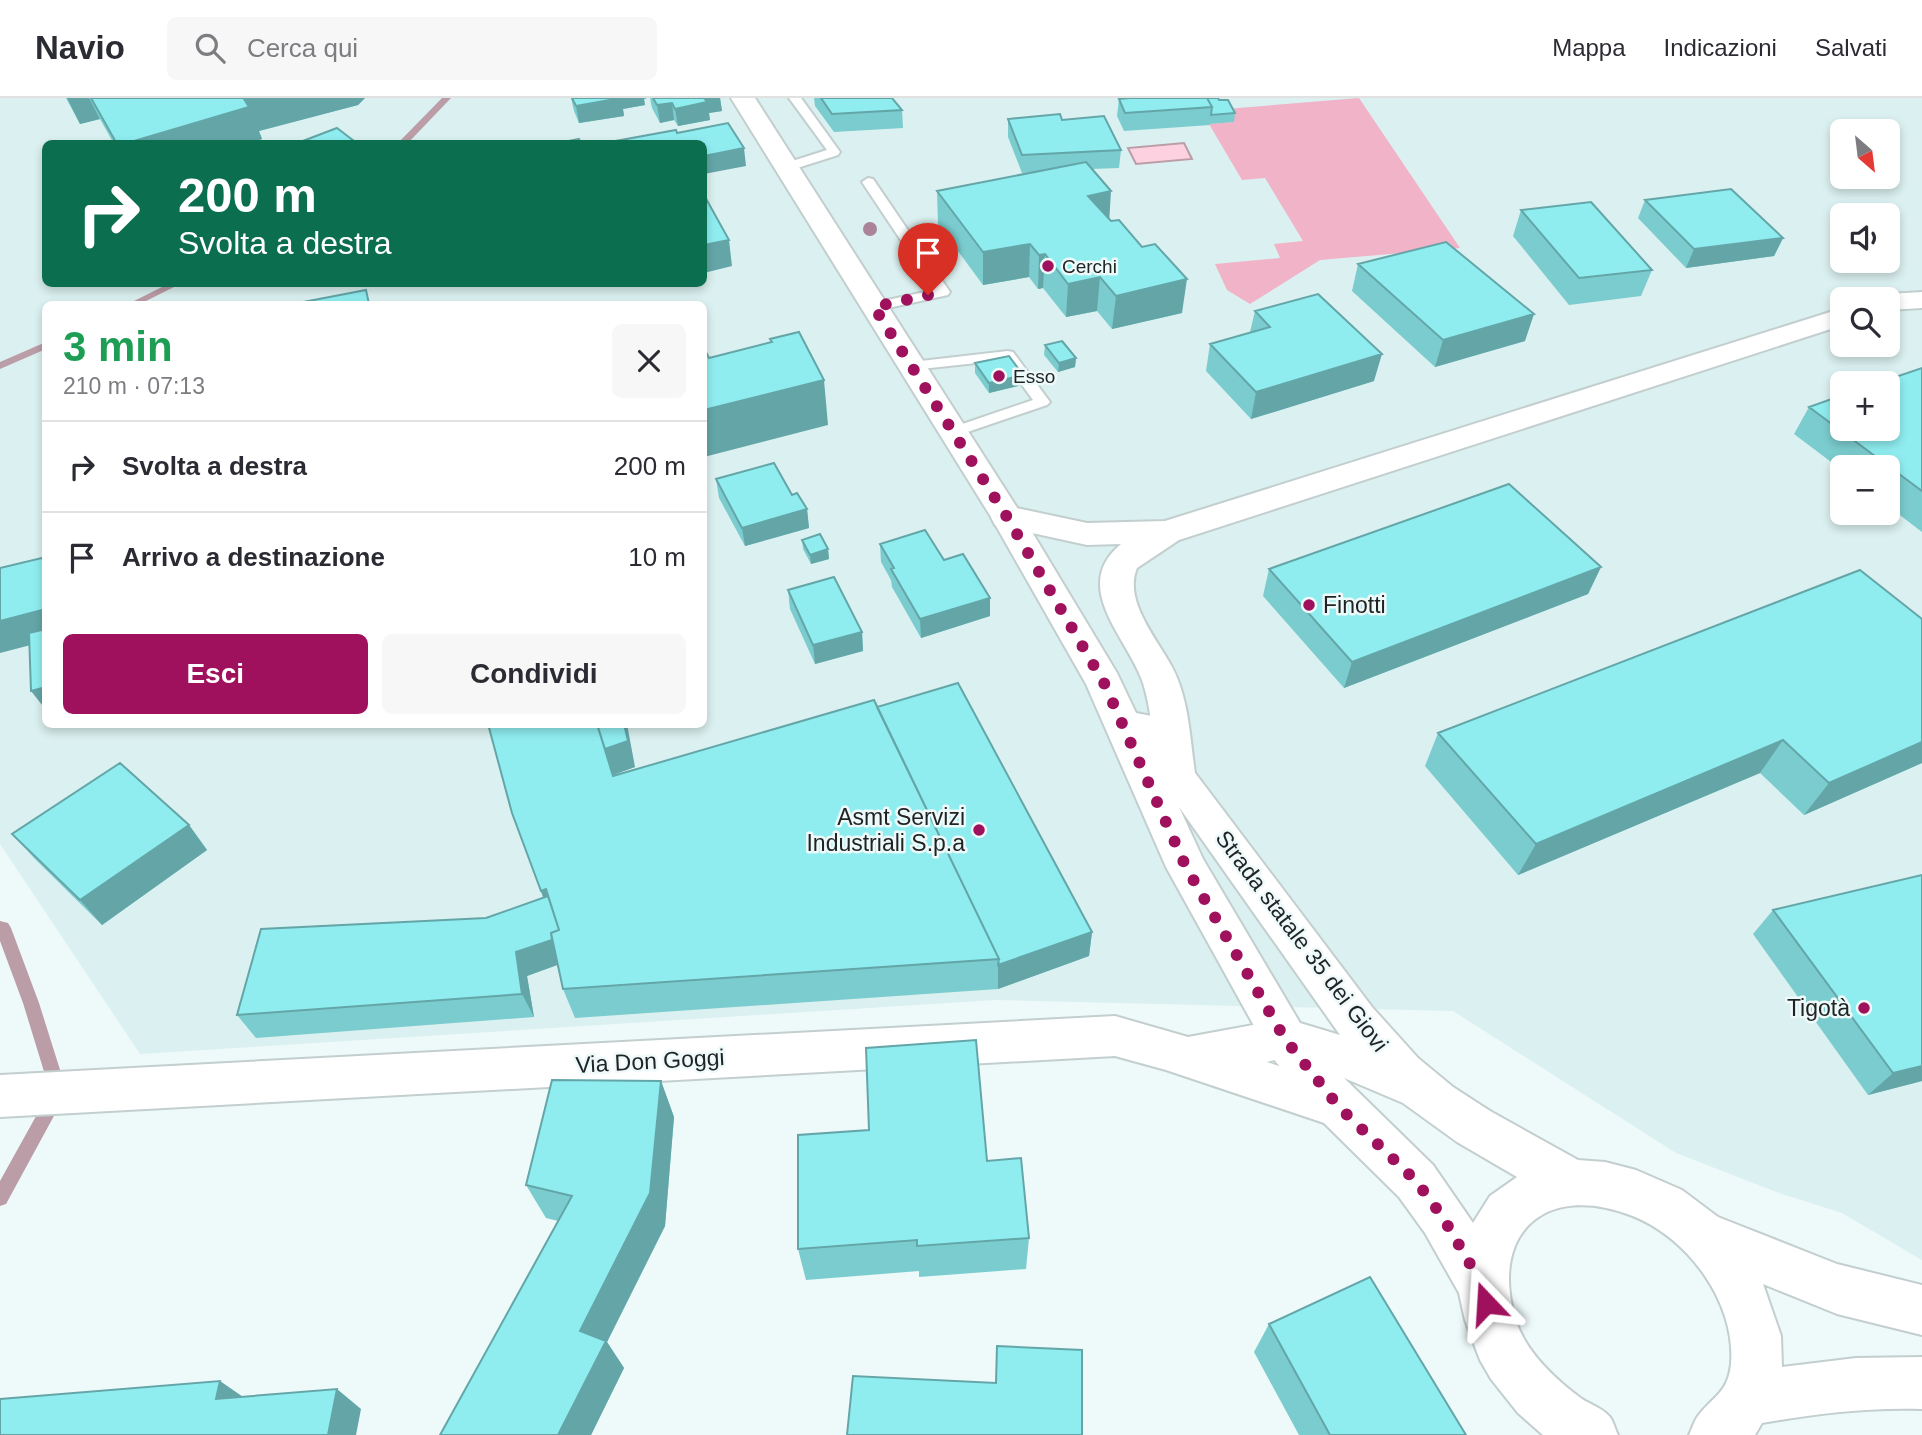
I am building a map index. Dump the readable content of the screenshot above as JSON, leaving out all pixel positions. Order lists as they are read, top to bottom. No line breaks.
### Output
{"streets":{"main road":["Strada statale 35 dei Giovi","Via Don Goggi"]},"crossings":[["Strada statale 35 dei Giovi","Via Don Goggi"]],"places":["Cerchi","Esso","Finotti","Asmt Servizi Industriali S.p.a","Tigotà"],"north":"bottom right","page":{"header":"Navio","search":"Cerca qui","nav":["Mappa","Indicazioni","Salvati"],"map_buttons":["+","−"],"turn":["200 m","Svolta a destra"],"heading":["3 min","210 m · 07:13"],"list":[{"name":"Svolta a destra","value":"200 m"},{"name":"Arrivo a destinazione","value":"10 m"}],"buttons":["Esci","Condividi"]}}
